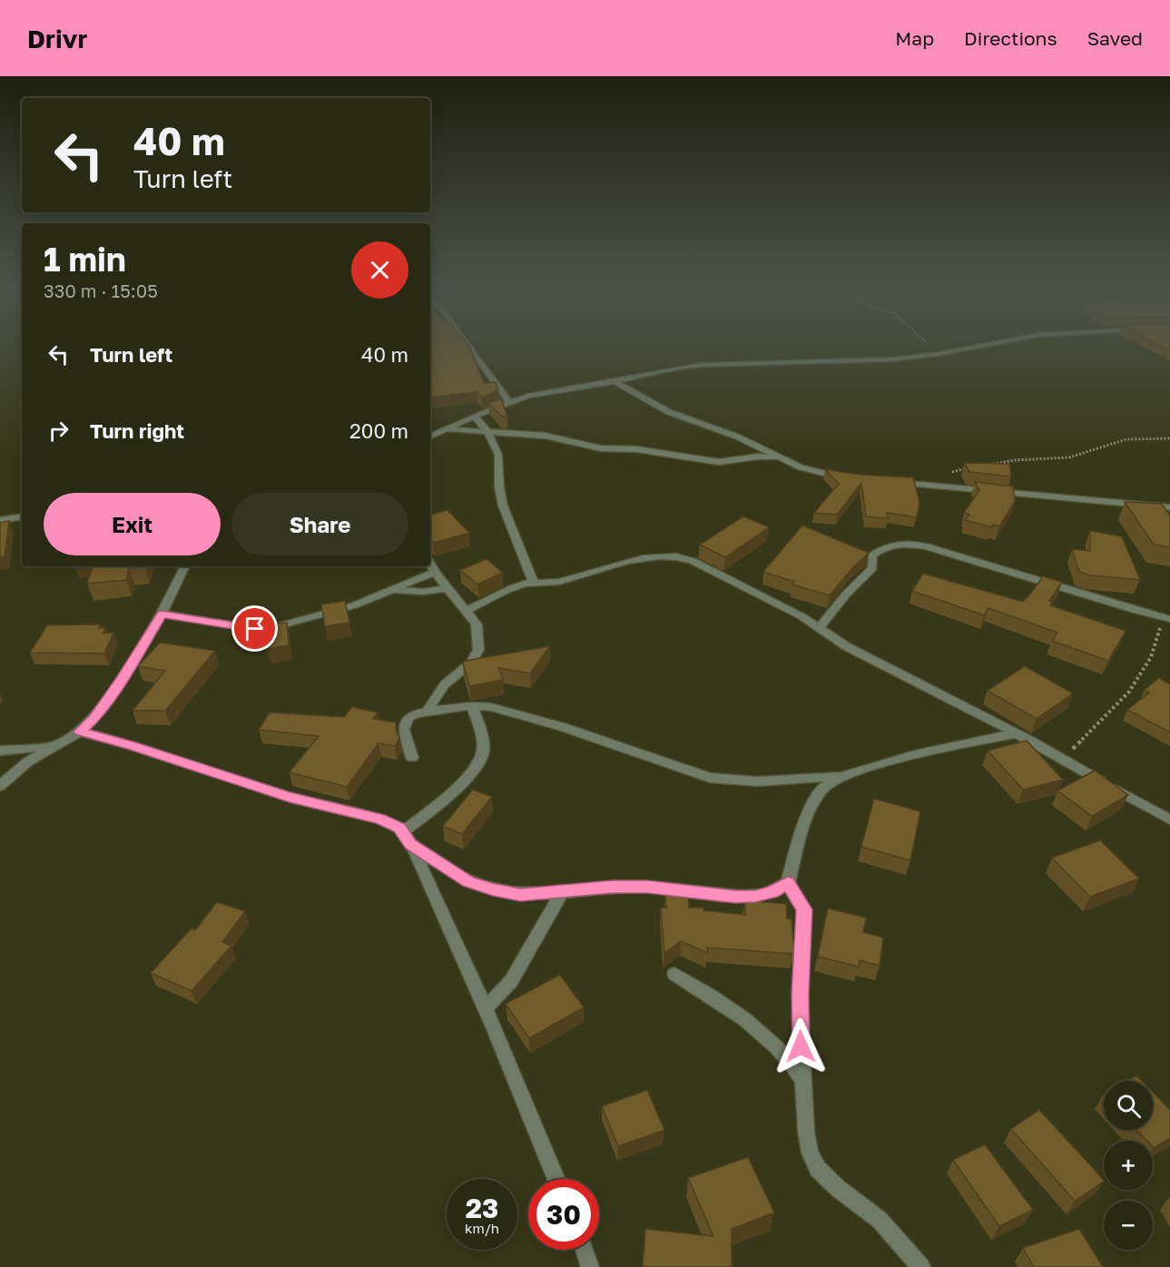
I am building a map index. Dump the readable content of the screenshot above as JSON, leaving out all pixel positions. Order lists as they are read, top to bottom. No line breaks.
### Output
{"page":{"header":"Drivr","nav":["Map","Directions","Saved"],"turn":["40 m","Turn left"],"heading":["1 min","330 m · 15:05"],"list":[{"name":"Turn left","value":"40 m"},{"name":"Turn right","value":"200 m"}],"buttons":["Exit","Share"],"map_buttons":["+","−"],"speed":"23 km/h","limit":"30"}}
